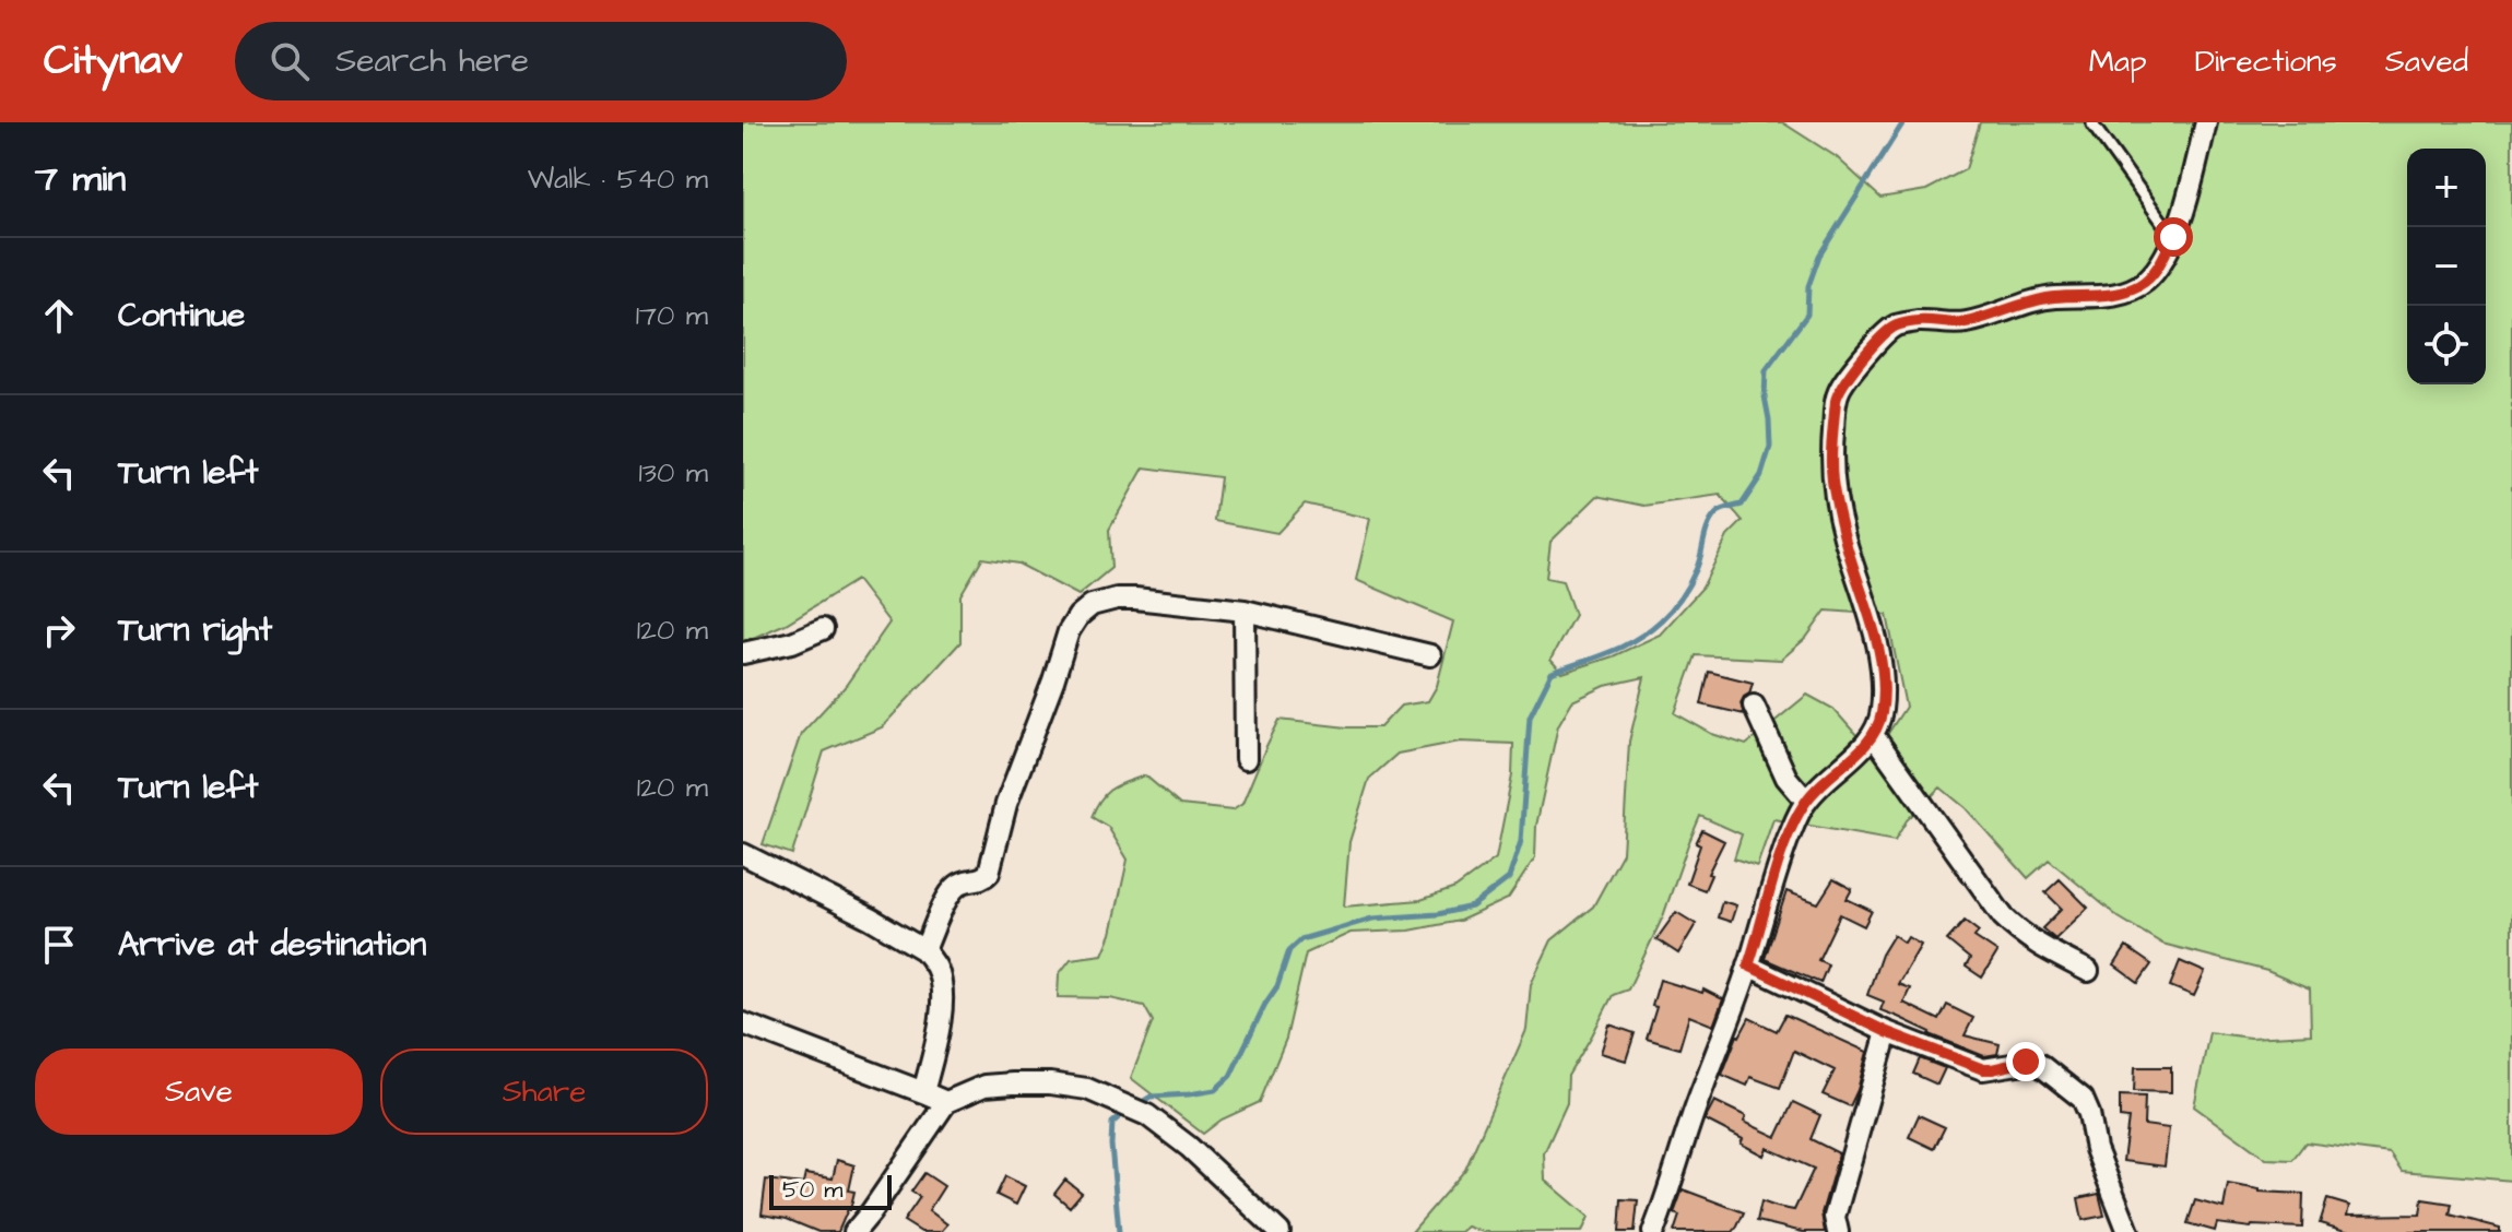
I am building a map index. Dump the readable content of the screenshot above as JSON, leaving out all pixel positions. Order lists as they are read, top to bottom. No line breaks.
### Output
{"scale_bar":"50 m","page":{"header":"Citynav","search":"Search here","nav":["Map","Directions","Saved"],"heading":["7 min","Walk · 540 m"],"map_buttons":["+","−"],"list":[["Continue","170 m"],["Turn left","130 m"],["Turn right","120 m"],["Turn left","120 m"],"Arrive at destination"],"buttons":["Save","Share"],"scale":"50 m"}}
